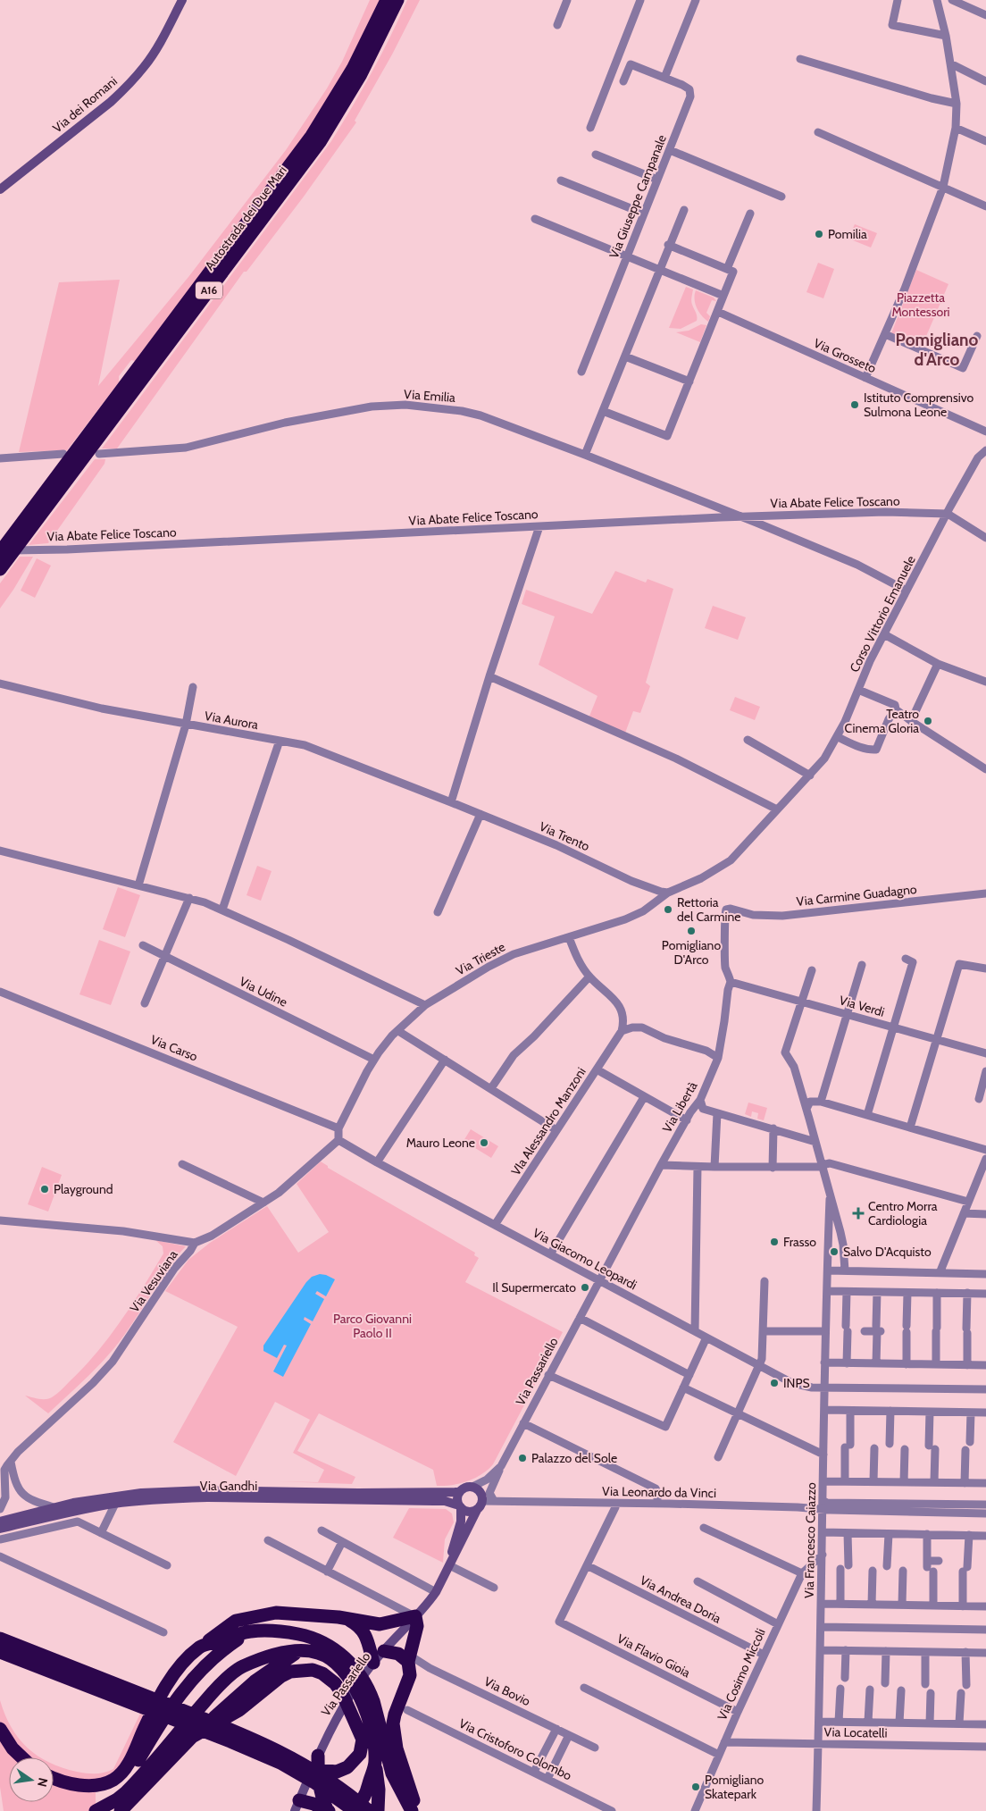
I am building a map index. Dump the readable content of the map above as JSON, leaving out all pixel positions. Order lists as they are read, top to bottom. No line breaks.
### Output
{"streets":{"highway":["Autostrada dei Due Mari","A16"],"street":["Via dei Romani","Via Giuseppe Campanale","Via Grosseto","Via Emilia","Via Abate Felice Toscano","Corso Vittorio Emanuele","Via Aurora","Via Trento","Via Carmine Guadagno","Via Trieste","Via Udine","Via Verdi","Via Carso","Via Libertà","VIa Alessandro Manzoni","Via Giacomo Leopardi","Via Vesuviana","Via Passariello","Via Gandhi","Via Leonardo da Vinci","Via Francesco Caiazzo","Via Andrea Doria","Via Flavio Gioia","Via Cosimo Miccoli","Via Bovio","Via Locatelli","Via Cristoforo Colombo"]},"crossings":[["Autostrada dei Due Mari","Via Abate Felice Toscano"],["Via Emilia","Via Abate Felice Toscano"],["Via Emilia","Corso Vittorio Emanuele"],["Via Abate Felice Toscano","Corso Vittorio Emanuele"],["Corso Vittorio Emanuele","Via Trieste"],["Via Aurora","Via Trento"],["Via Trento","Via Trieste"],["Via Carmine Guadagno","Via Libertà"],["Via Trieste","Via Udine"],["Via Trieste","Via Carso"],["Via Trieste","Via Giacomo Leopardi"],["Via Trieste","Via Vesuviana"],["Via Verdi","Via Libertà"],["Via Libertà","Via Giacomo Leopardi"],["Via Libertà","Via Passariello"],["VIa Alessandro Manzoni","Via Giacomo Leopardi"],["Via Giacomo Leopardi","Via Vesuviana"],["Via Giacomo Leopardi","Via Passariello"],["Via Giacomo Leopardi","Via Francesco Caiazzo"],["Via Passariello","Via Gandhi"],["Via Passariello","Via Leonardo da Vinci"],["Via Gandhi","Via Leonardo da Vinci"],["Via Leonardo da Vinci","Via Francesco Caiazzo"],["Via Francesco Caiazzo","Via Cosimo Miccoli"],["Via Francesco Caiazzo","Via Locatelli"],["Via Andrea Doria","Via Flavio Gioia"],["Via Andrea Doria","Via Cosimo Miccoli"],["Via Flavio Gioia","Via Cosimo Miccoli"],["Via Cosimo Miccoli","Via Locatelli"]],"districts":["Pomigliano d'Arco"],"parks":["Piazzetta Montessori","Parco Giovanni Paolo II"],"places":{"other":["Pomilia","Istituto Comprensivo Sulmona Leone","Teatro Cinema Gloria","Rettoria del Carmine","Pomigliano D'Arco","Mauro Leone","Playground","Frasso","Salvo D'Acquisto","Il Supermercato","INPS","Palazzo del Sole","Pomigliano Skatepark"],"health":["Centro Morra Cardiologia"]},"north":"right"}
